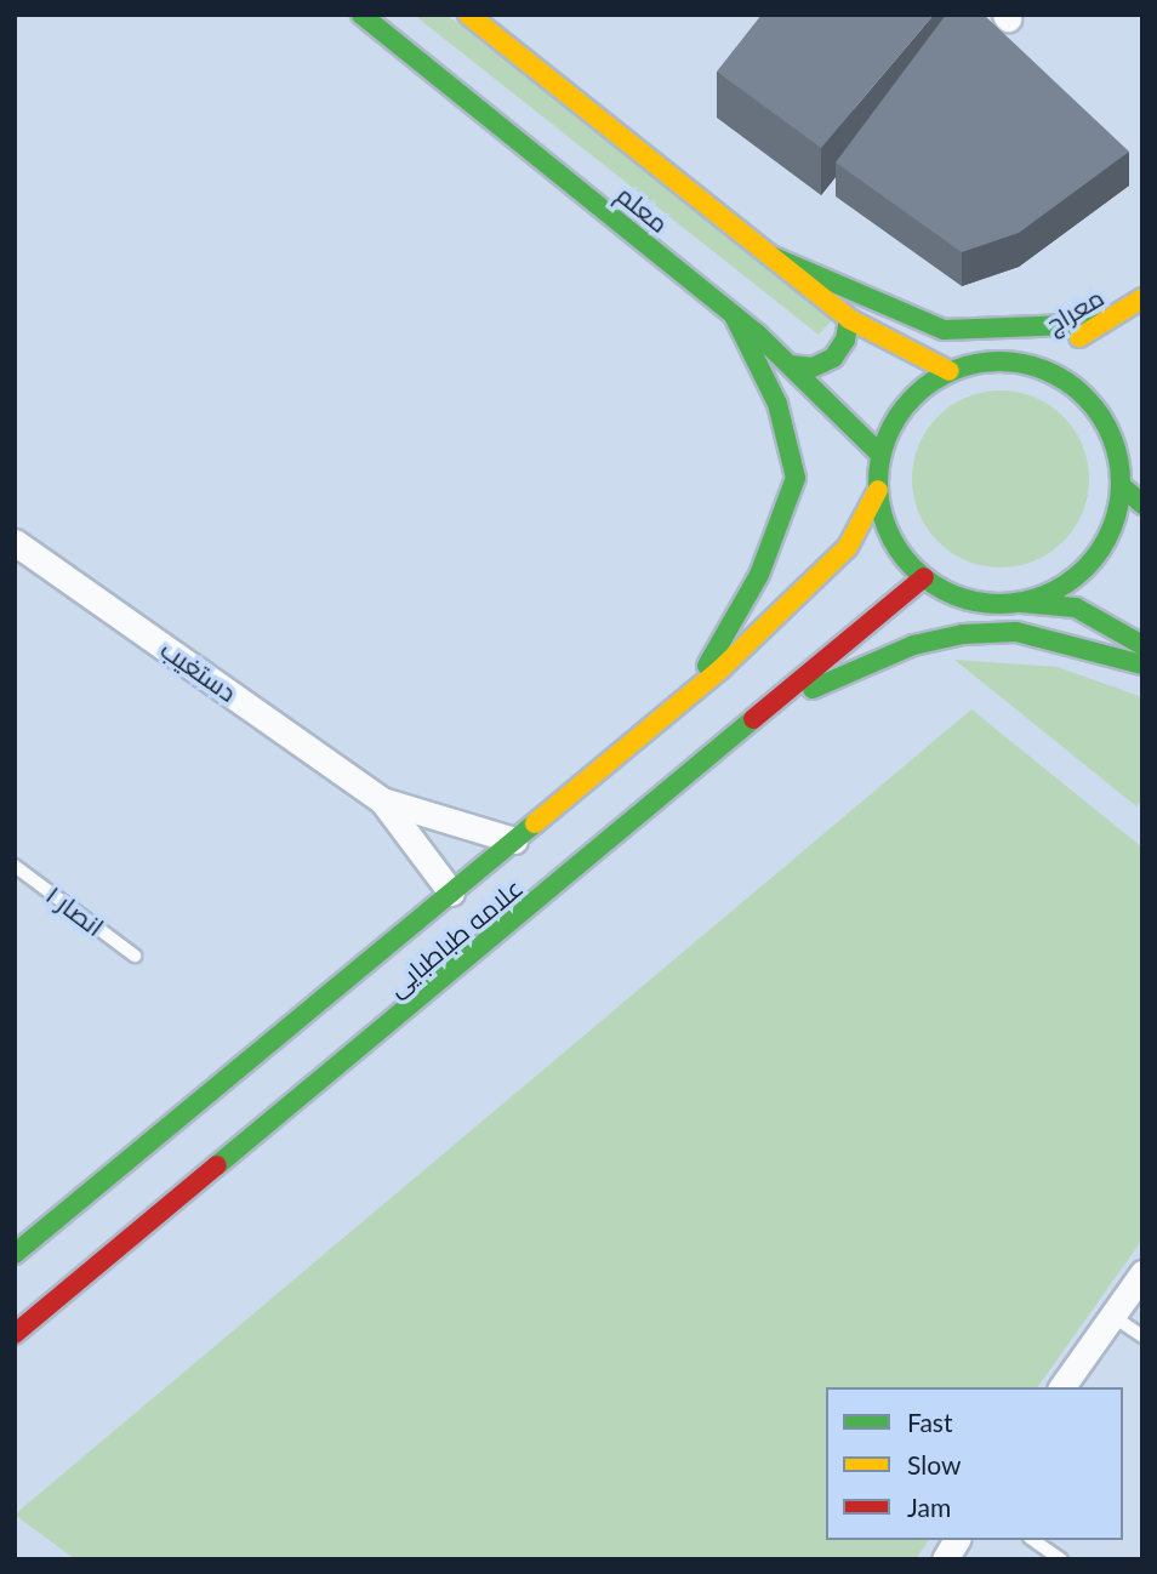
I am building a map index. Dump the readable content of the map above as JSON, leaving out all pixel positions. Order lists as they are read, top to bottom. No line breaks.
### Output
{"streets":{"main road":["معلم","معراج","علامه طباطبایی"],"street":["دستغیب"],"lane":["انصار ۱"]},"crossings":[["معلم","معراج"],["معلم","علامه طباطبایی"],["معراج","علامه طباطبایی"]],"legend":["Fast","Slow","Jam"]}
